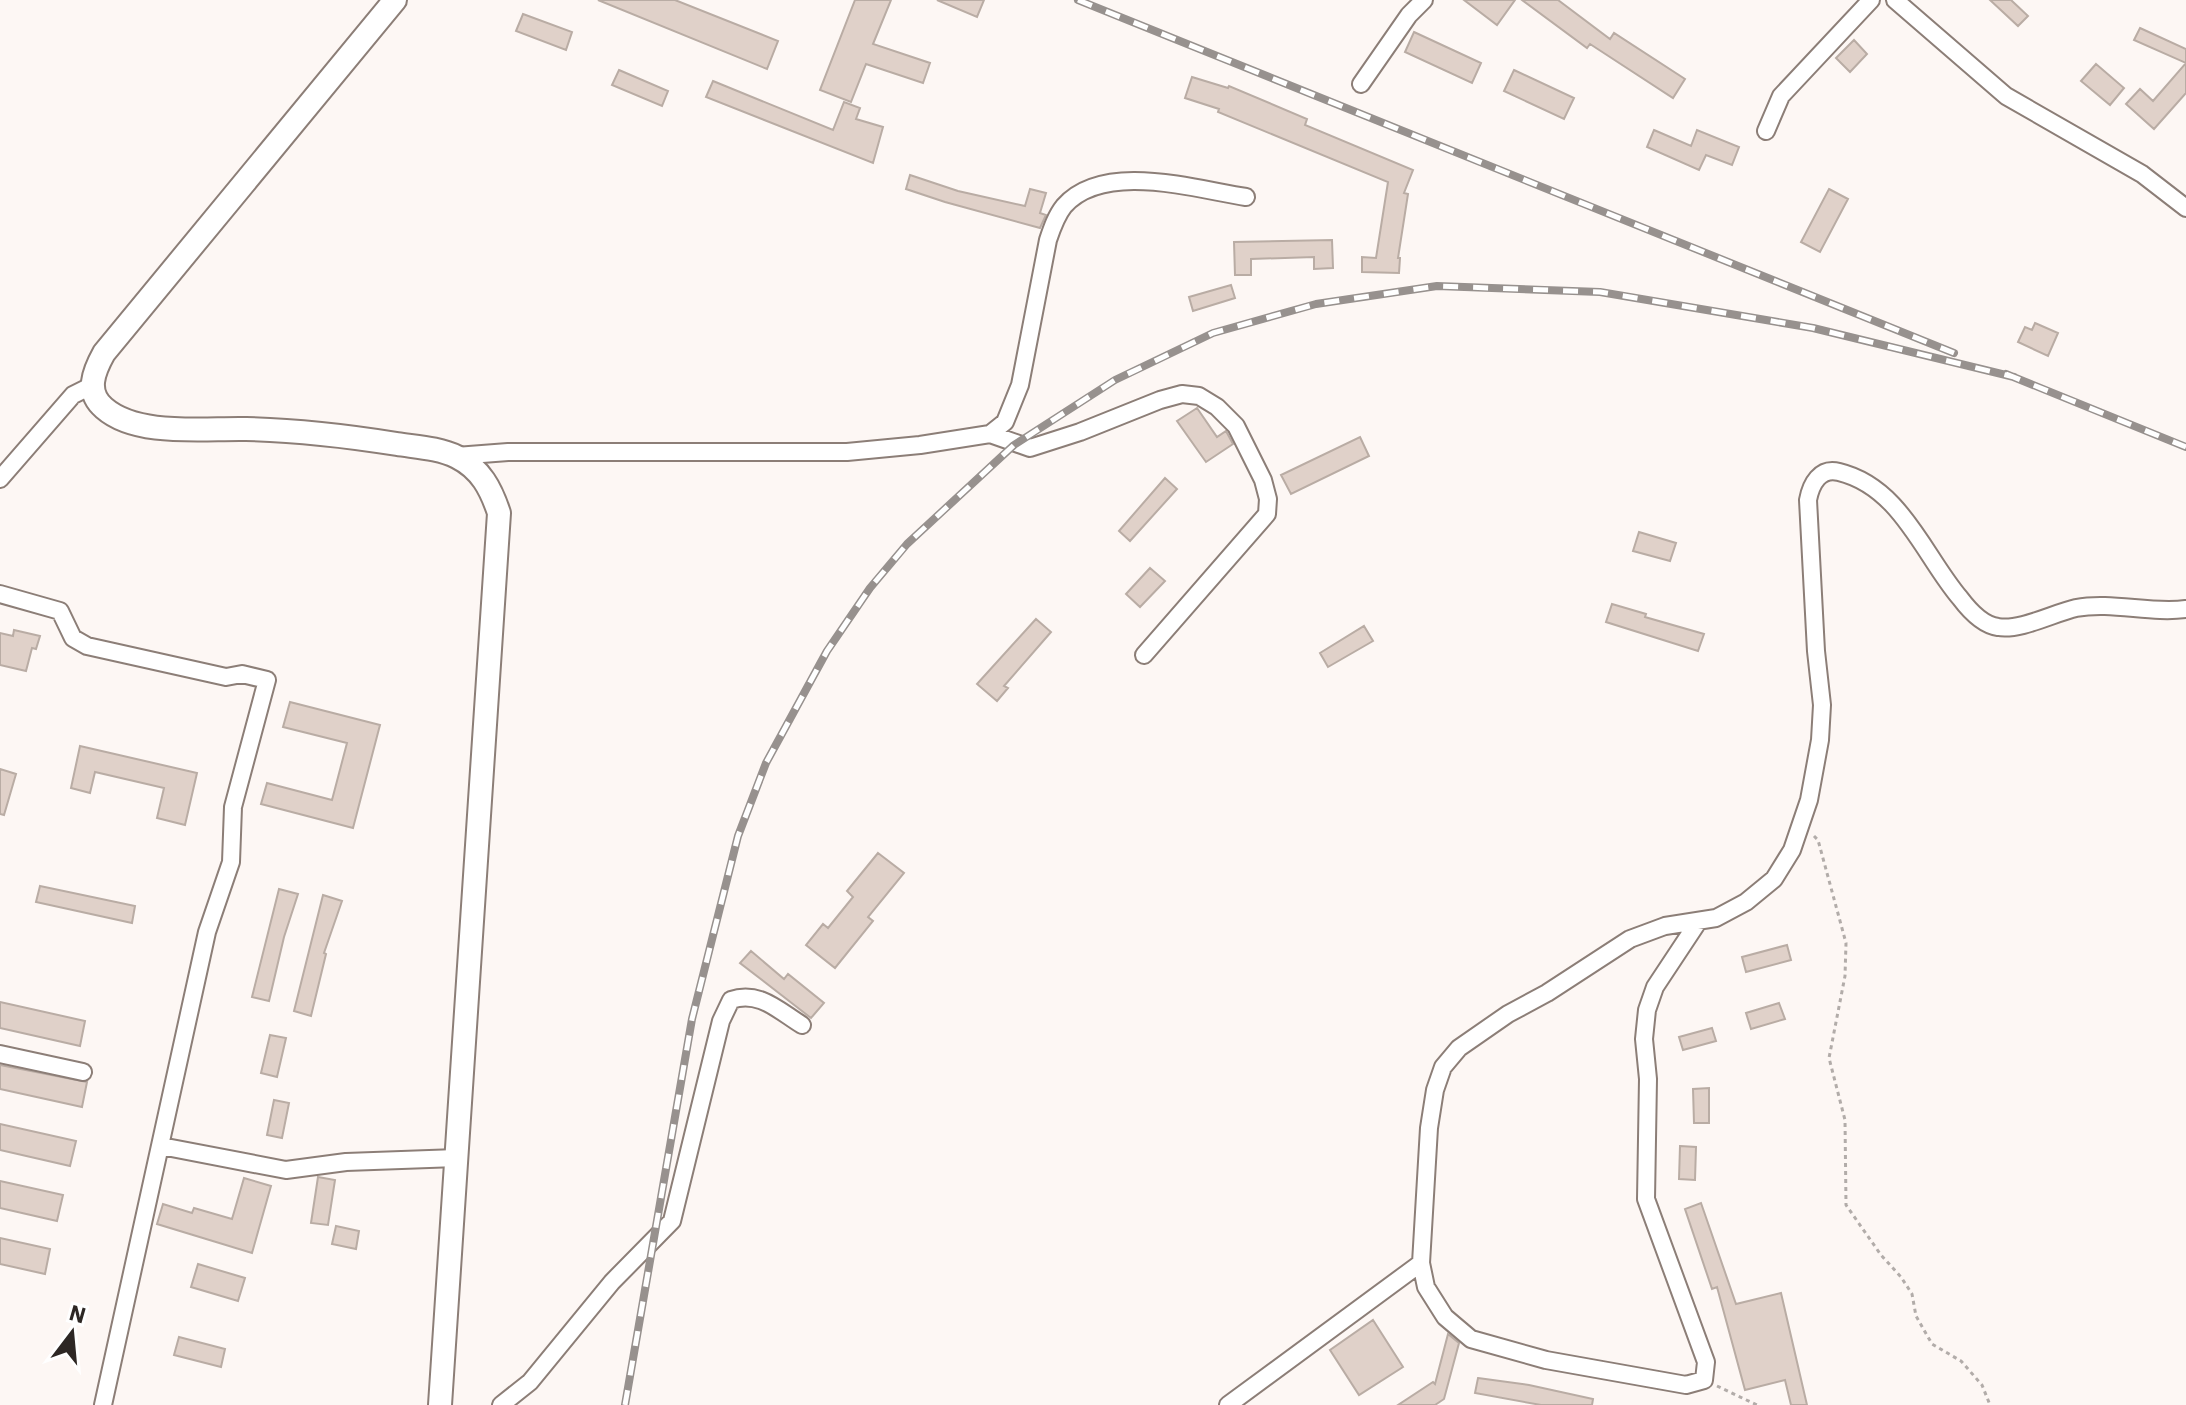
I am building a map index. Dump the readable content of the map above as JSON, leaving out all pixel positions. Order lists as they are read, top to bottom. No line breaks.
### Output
{"north":"top"}
